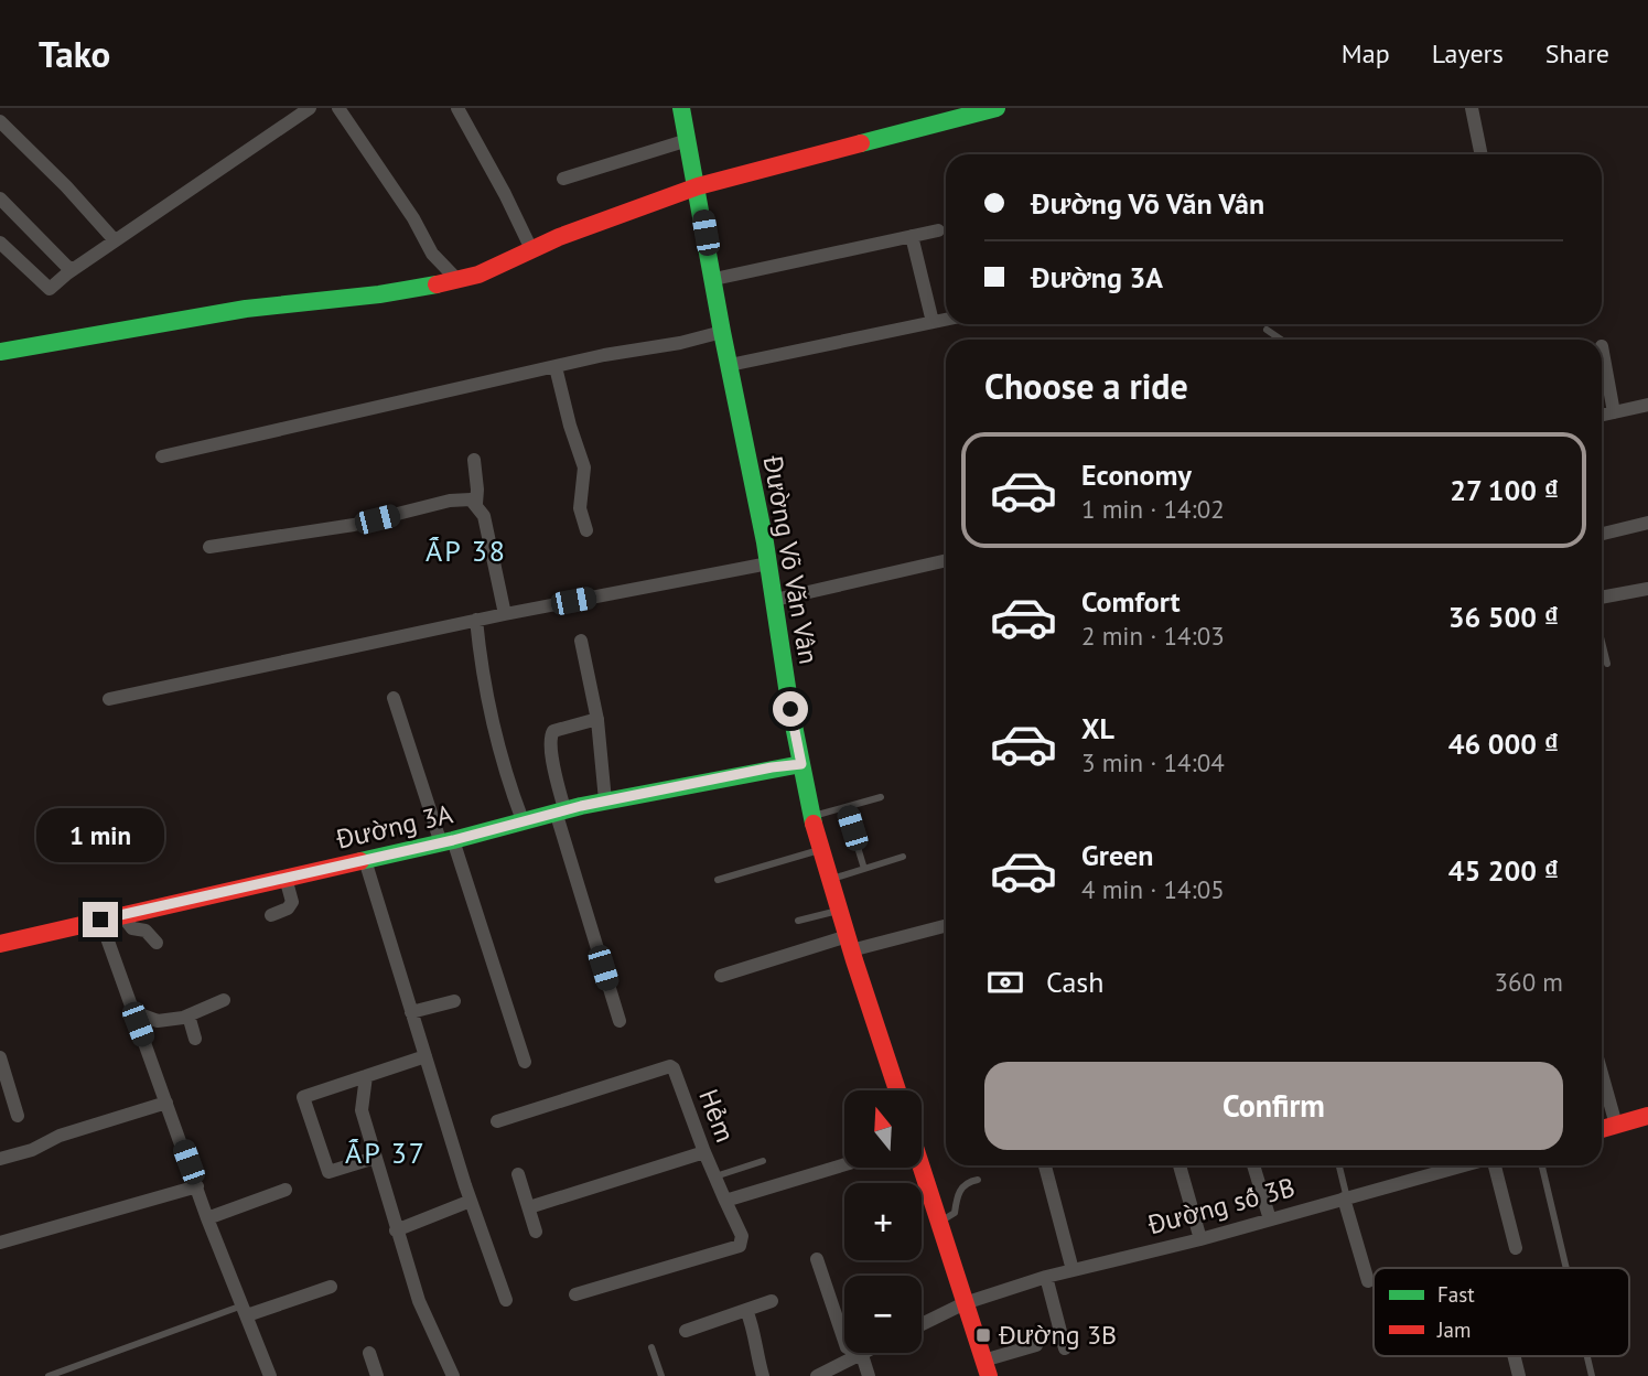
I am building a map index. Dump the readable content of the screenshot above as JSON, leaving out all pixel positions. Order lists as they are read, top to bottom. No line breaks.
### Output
{"streets":{"street":["Đường Võ Văn Vân","Đường 3A","Hẻm","Đường số 3B"]},"crossings":[["Đường Võ Văn Vân","Đường 3A"]],"districts":["ẤP 38","ẤP 37"],"places":{"transit":["Đường 3B"]},"legend":["Fast","Jam"],"north":"top","page":{"header":"Tako","nav":["Map","Layers","Share"],"banner":["Đường Võ Văn Vân","Đường 3A"],"heading":"Choose a ride","list":[{"name":"Economy","note":"1 min · 14:02","value":"27 100 ₫"},{"name":"Comfort","note":"2 min · 14:03","value":"36 500 ₫"},{"name":"XL","note":"3 min · 14:04","value":"46 000 ₫"},{"name":"Green","note":"4 min · 14:05","value":"45 200 ₫"}],"bubble":"1 min","pay":["Cash","360 m"],"buttons":"Confirm","map_buttons":["+","−"]}}
